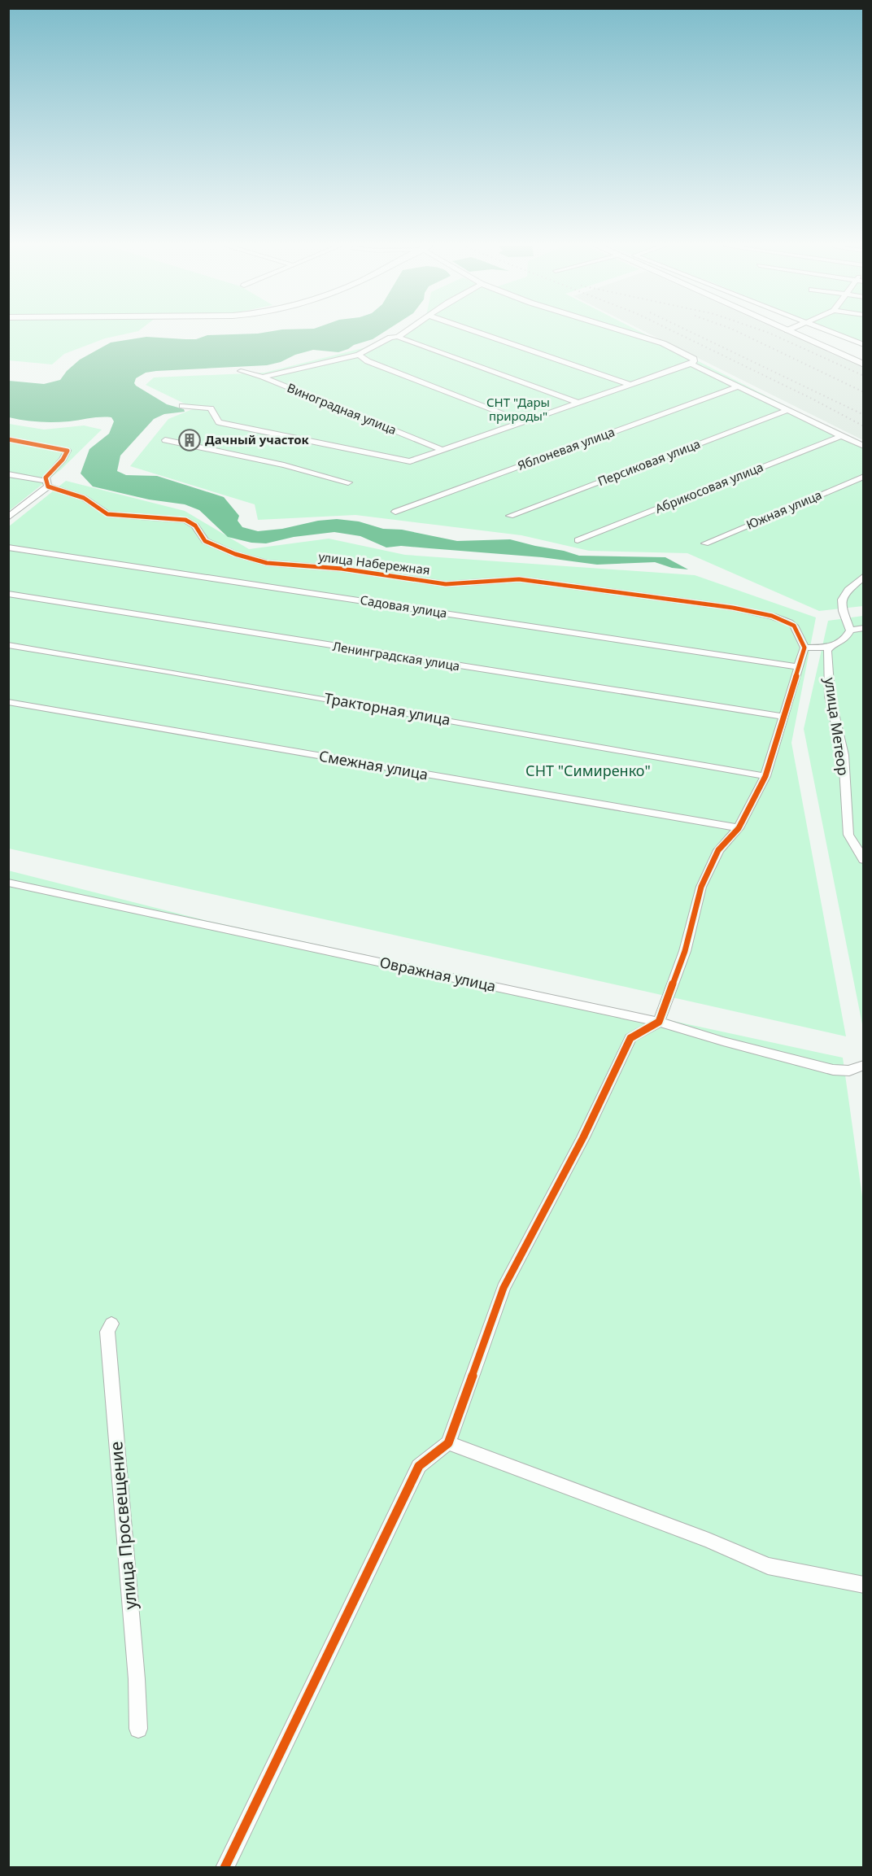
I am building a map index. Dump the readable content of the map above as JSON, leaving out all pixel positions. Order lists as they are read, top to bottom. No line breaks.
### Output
{"streets":{"street":["Виноградная улица","Яблоневая улица","Персиковая улица","Абрикосовая улица","Южная улица","улица Набережная","Садовая улица","Ленинградская улица","Тракторная улица","улица Метеор","Смежная улица","Овражная улица","улица Просвещение"]},"parks":["СНТ \"Дары природы\"","СНТ \"Симиренко\""],"places":{"building":["Дачный участок"]}}
